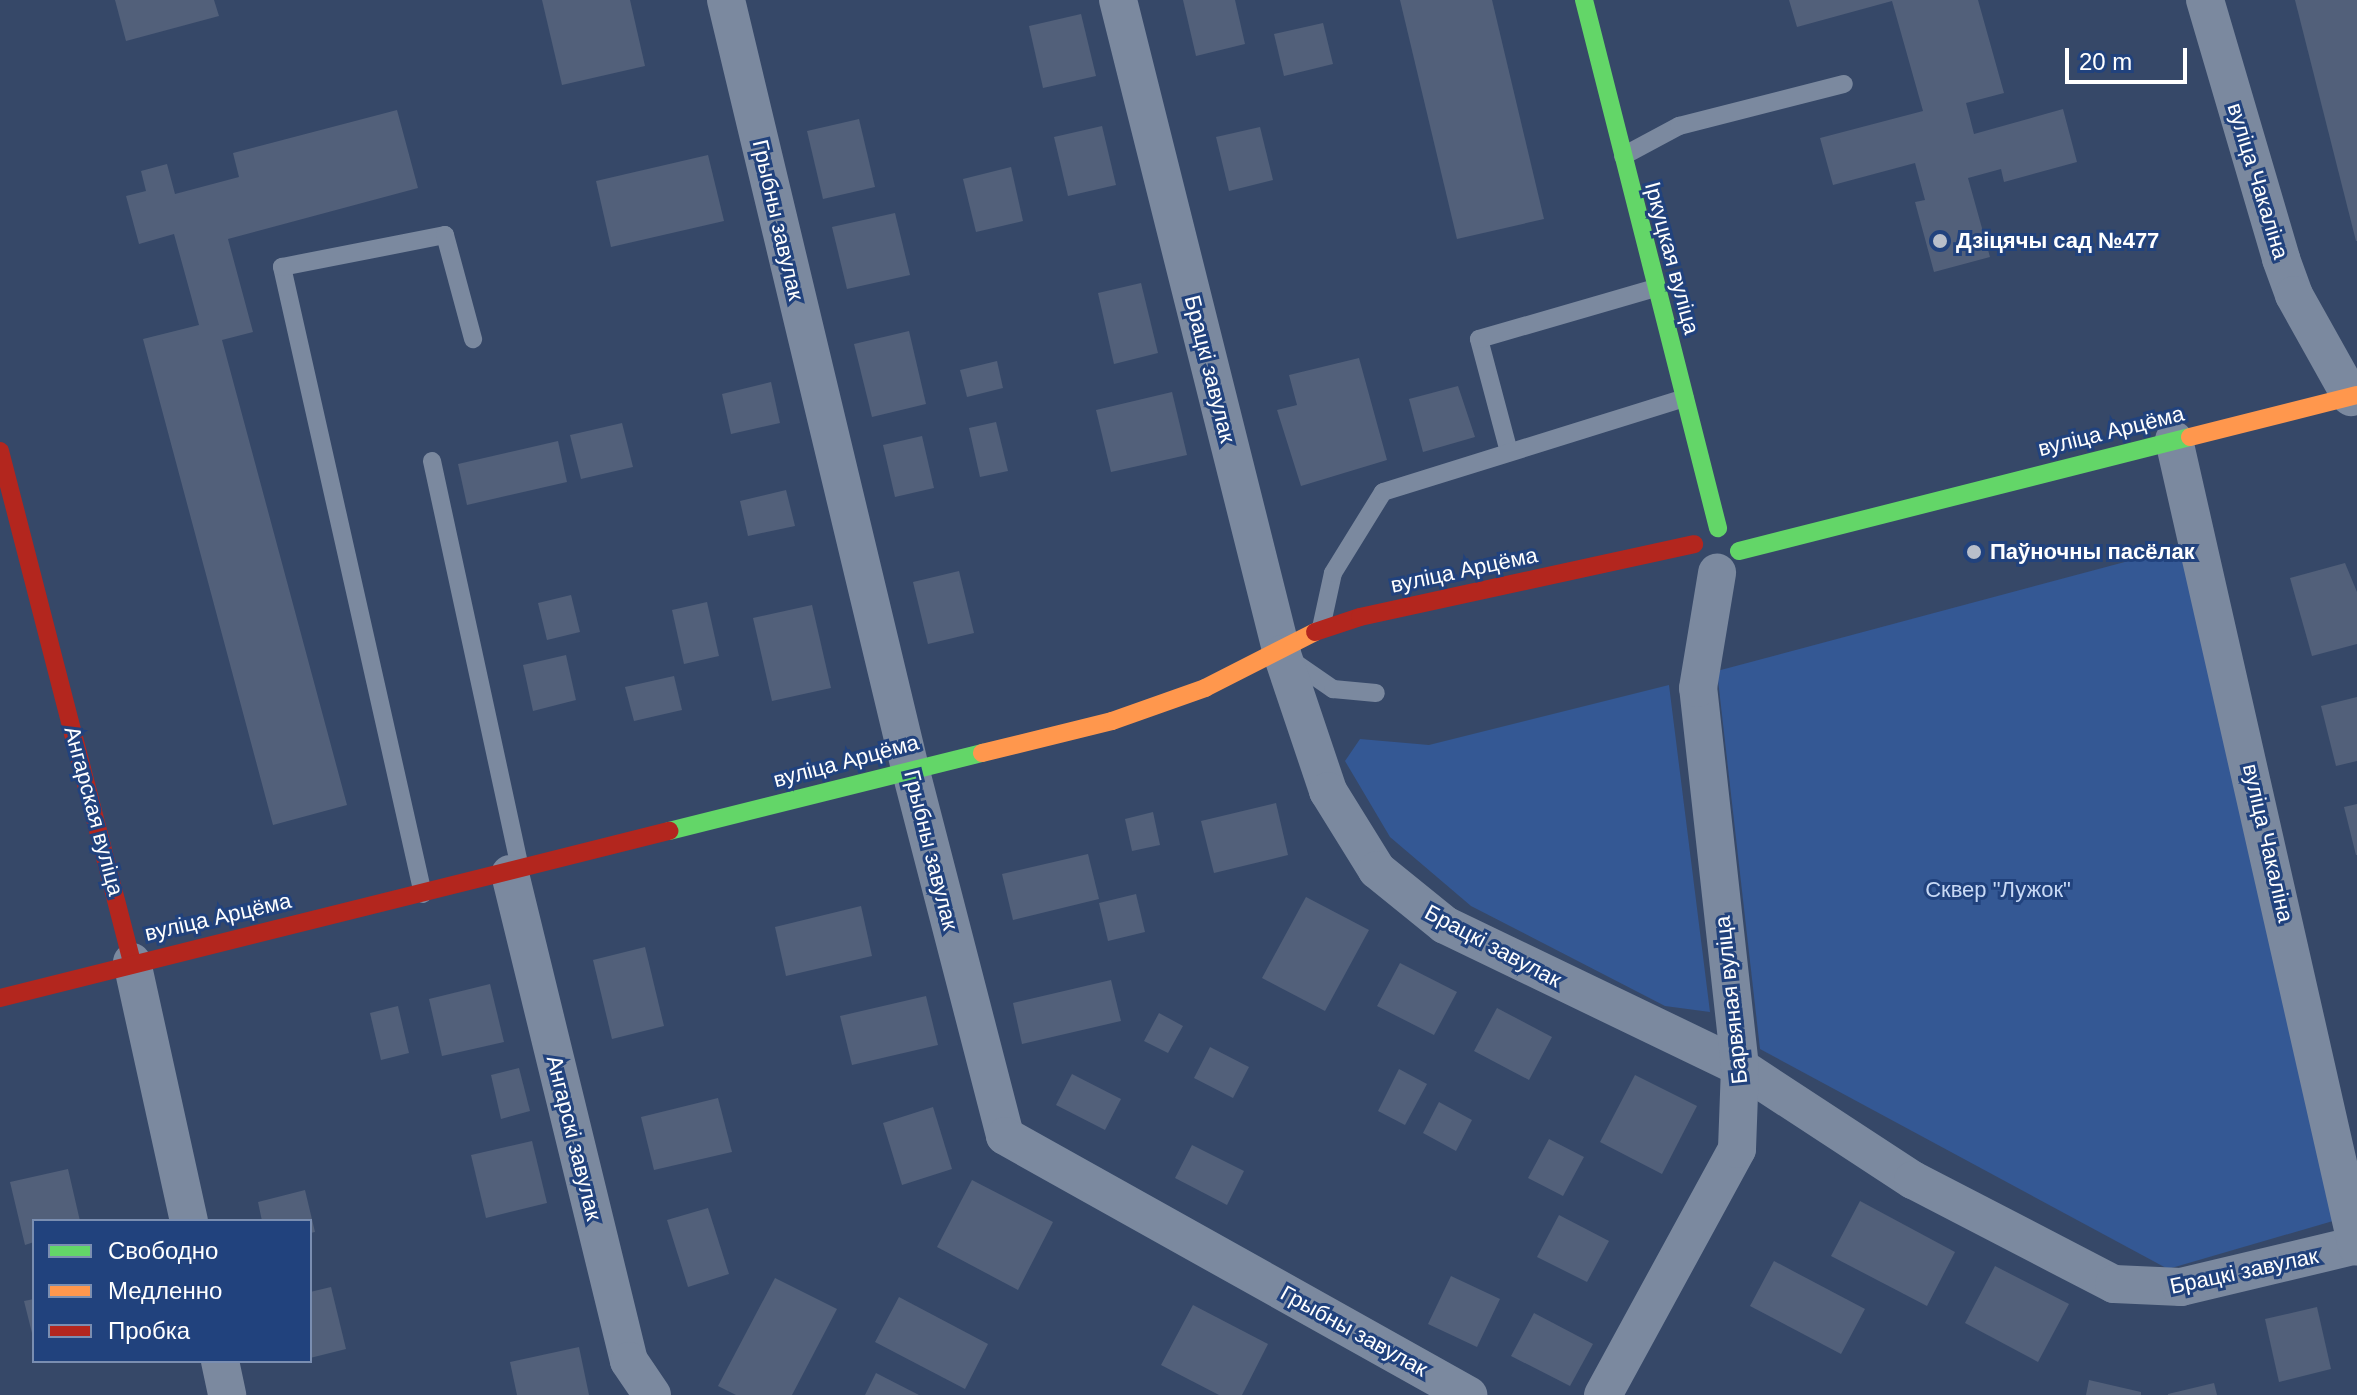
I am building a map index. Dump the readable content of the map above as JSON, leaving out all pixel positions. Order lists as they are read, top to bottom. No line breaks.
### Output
{"streets":{"street":["вуліца Чакаліна","Грыбны завулак","Іркуцкая вуліца","Брацкі завулак","вуліца Арцёма","Ангарская вуліца","Барвяная вуліца","Ангарскі завулак"]},"crossings":[["вуліца Чакаліна","Брацкі завулак"],["вуліца Чакаліна","вуліца Арцёма"],["Грыбны завулак","вуліца Арцёма"],["Брацкі завулак","вуліца Арцёма"],["Брацкі завулак","Барвяная вуліца"],["вуліца Арцёма","Ангарская вуліца"],["вуліца Арцёма","Барвяная вуліца"],["вуліца Арцёма","Ангарскі завулак"]],"parks":["Сквер \"Лужок\""],"places":["Дзіцячы сад №477","Паўночны пасёлак"],"legend":["Свободно","Медленно","Пробка"],"scale_bar":"20 m"}
